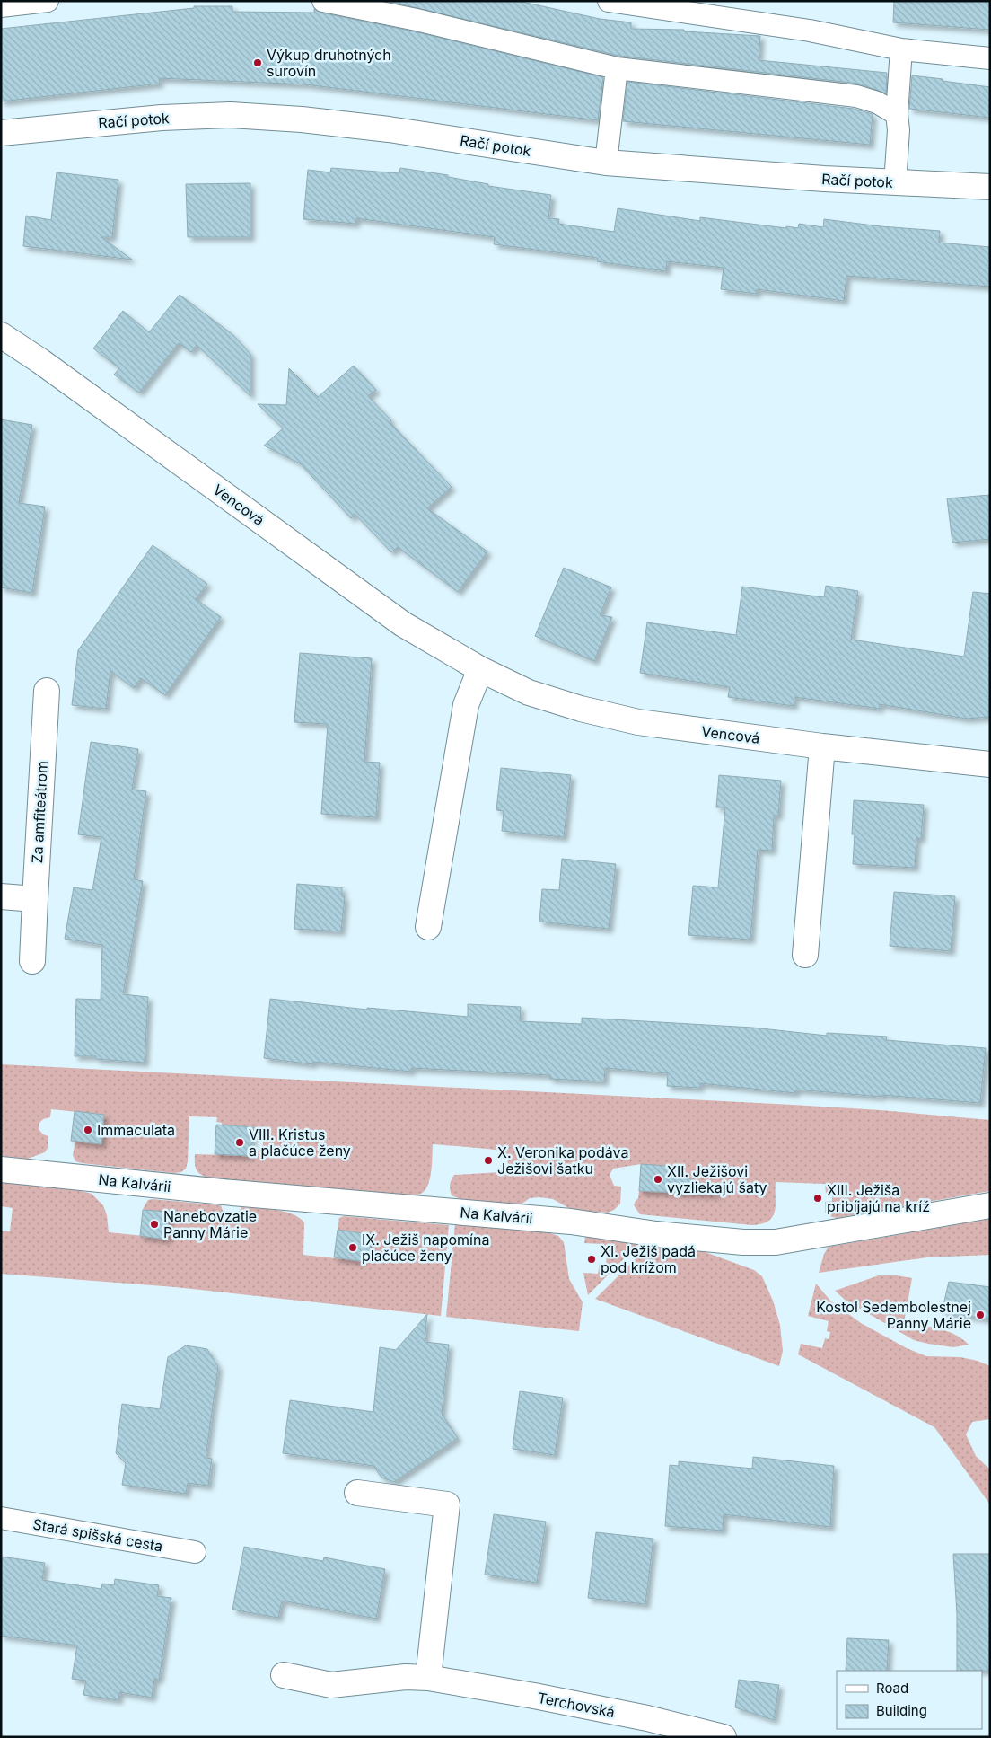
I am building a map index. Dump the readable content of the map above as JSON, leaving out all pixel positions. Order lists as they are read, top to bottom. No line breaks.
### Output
{"streets":{"street":["Račí potok","Vencová","Za amfiteátrom","Na Kalvárii","Terchovská"],"lane":["Stará spišská cesta"]},"places":["Výkup druhotných surovín","Immaculata","VIII. Kristus a plačúce ženy","X. Veronika podáva Ježišovi šatku","XII. Ježišovi vyzliekajú šaty","XIII. Ježiša pribíjajú na kríž","Nanebovzatie Panny Márie","IX. Ježiš napomína plačúce ženy","XI. Ježiš padá pod krížom","Kostol Sedembolestnej Panny Márie"],"legend":["Road","Building"]}
